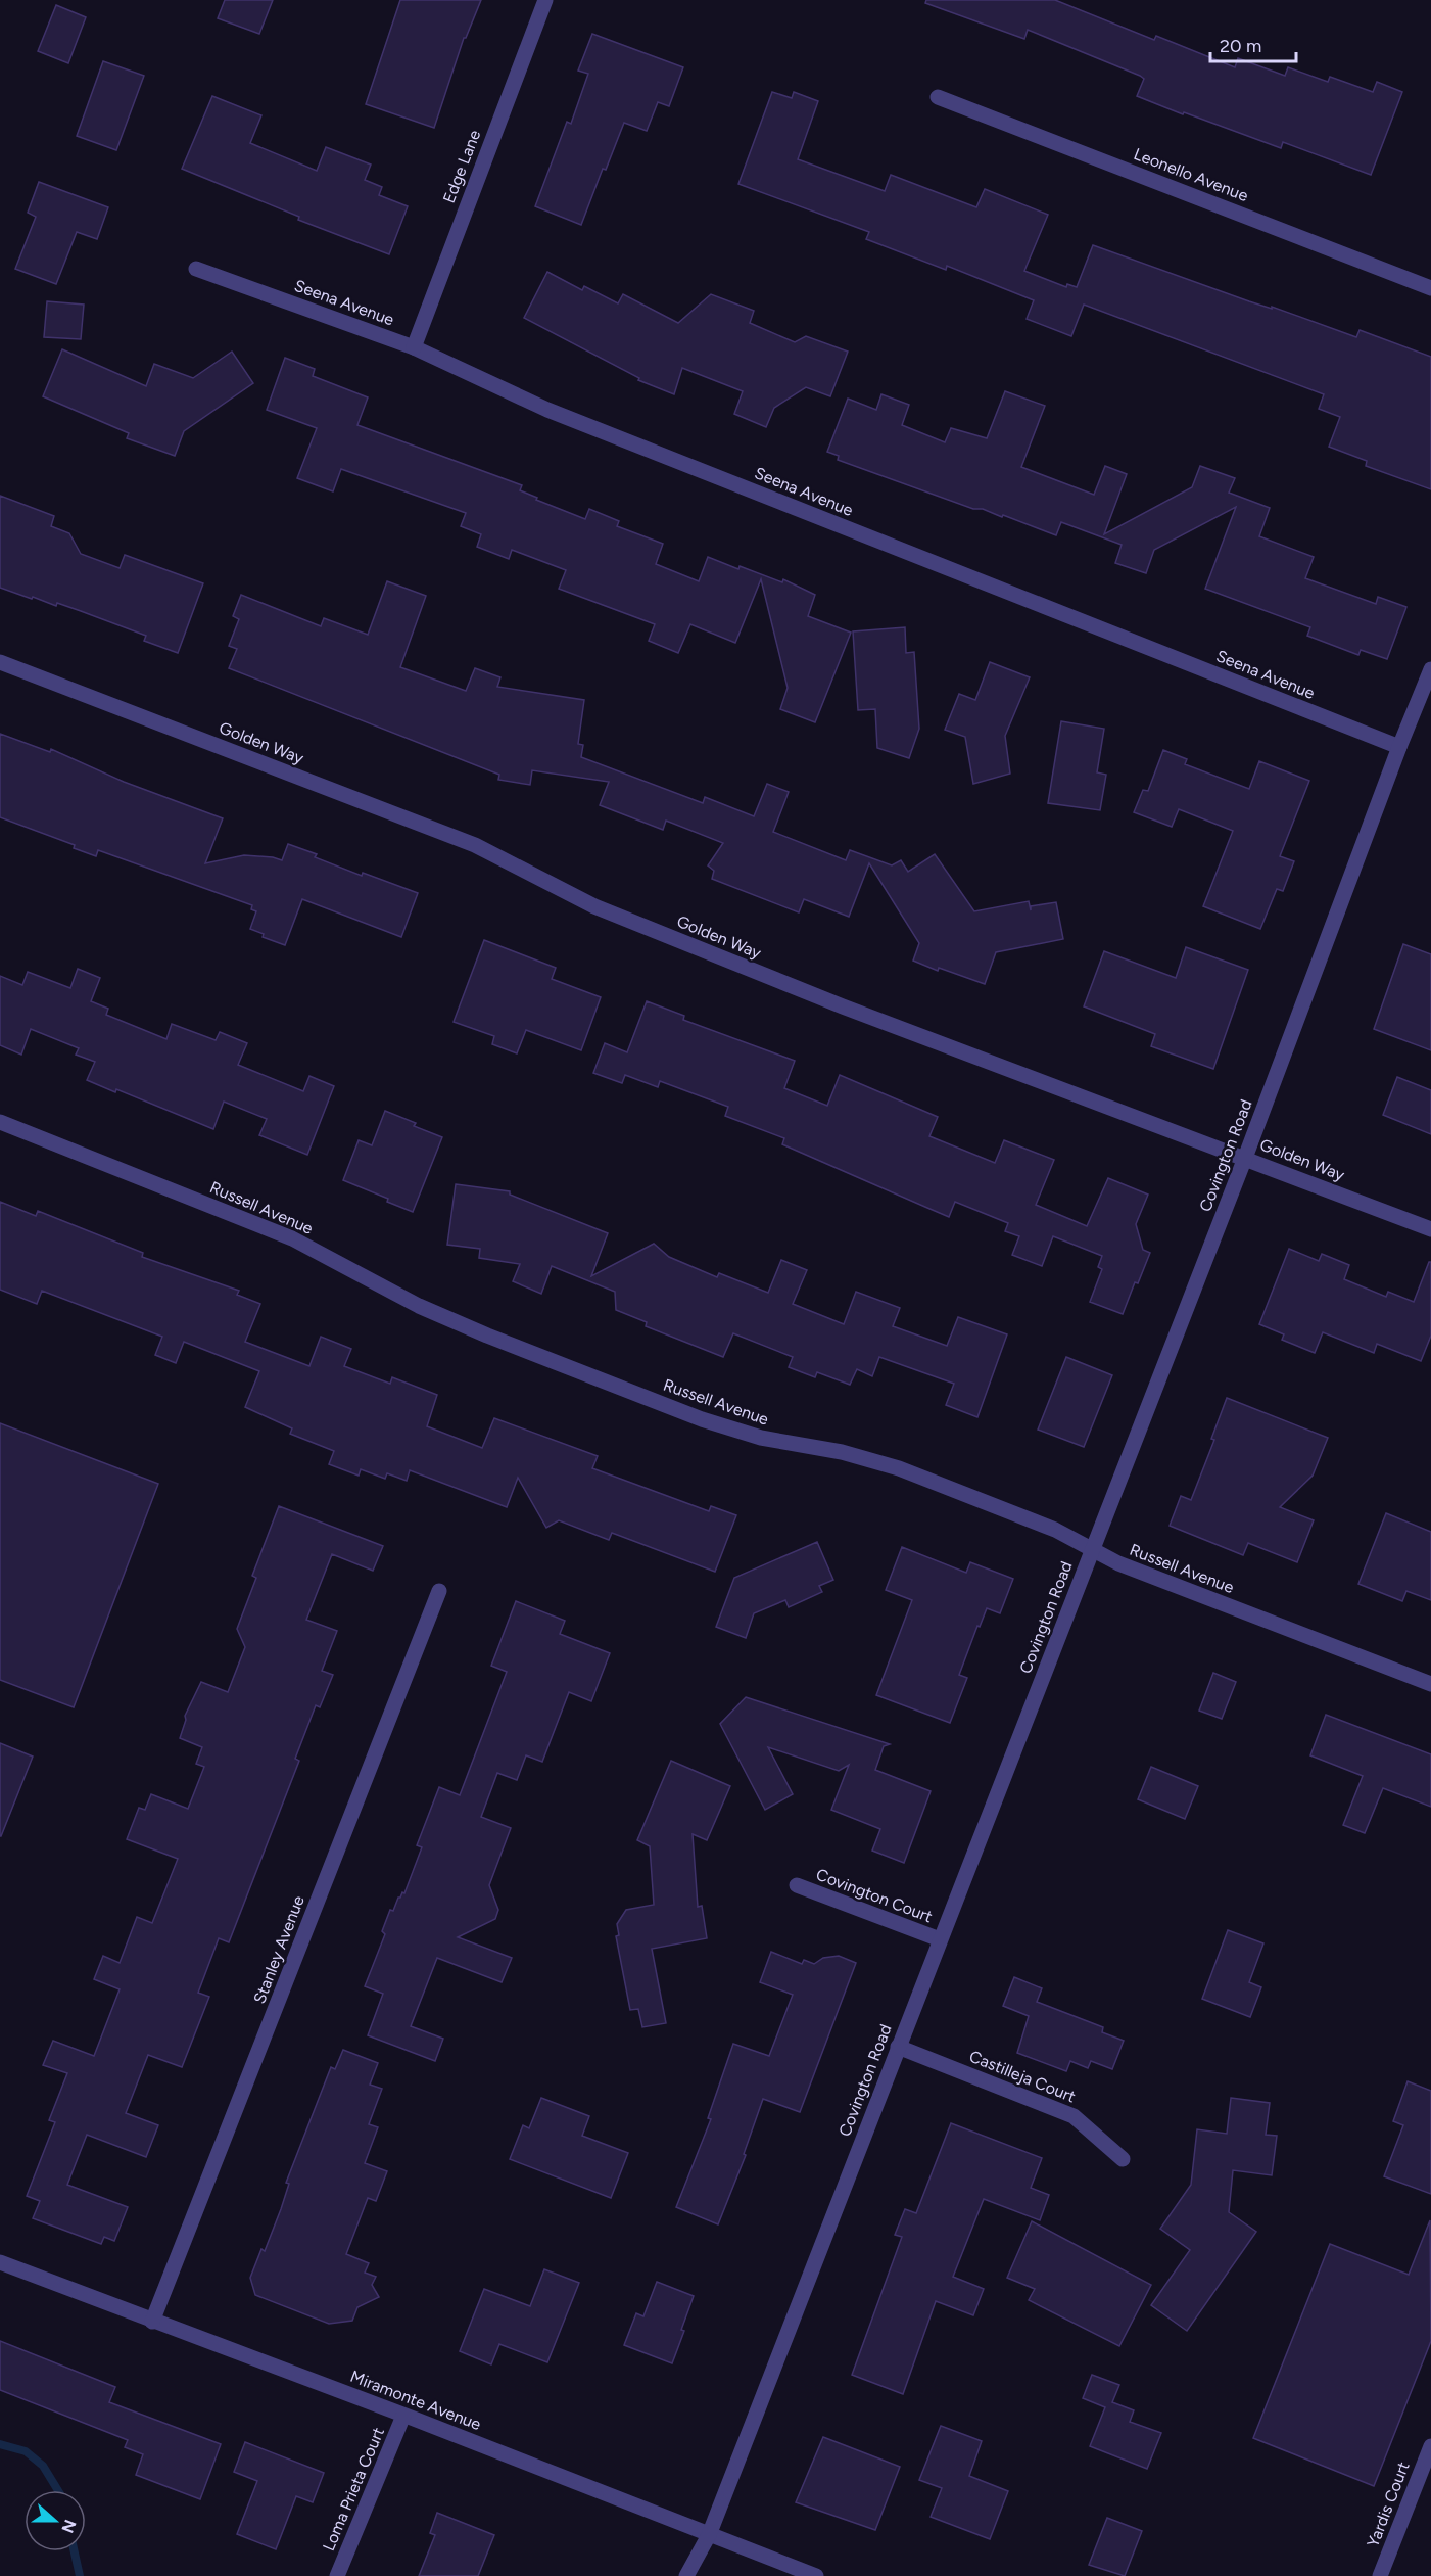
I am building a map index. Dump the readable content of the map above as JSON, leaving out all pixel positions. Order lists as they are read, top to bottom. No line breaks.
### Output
{"streets":{"street":["Edge Lane","Leonello Avenue","Seena Avenue","Golden Way","Covington Road","Russell Avenue","Covington Court","Stanley Avenue","Castilleja Court","Miramonte Avenue","Loma Prieta Court","Yardis Court"]},"crossings":[["Edge Lane","Seena Avenue"],["Seena Avenue","Covington Road"],["Golden Way","Covington Road"],["Covington Road","Russell Avenue"],["Covington Road","Covington Court"],["Covington Road","Castilleja Court"],["Covington Road","Miramonte Avenue"],["Stanley Avenue","Miramonte Avenue"],["Miramonte Avenue","Loma Prieta Court"]],"scale_bar":"20 m","north":"right"}
